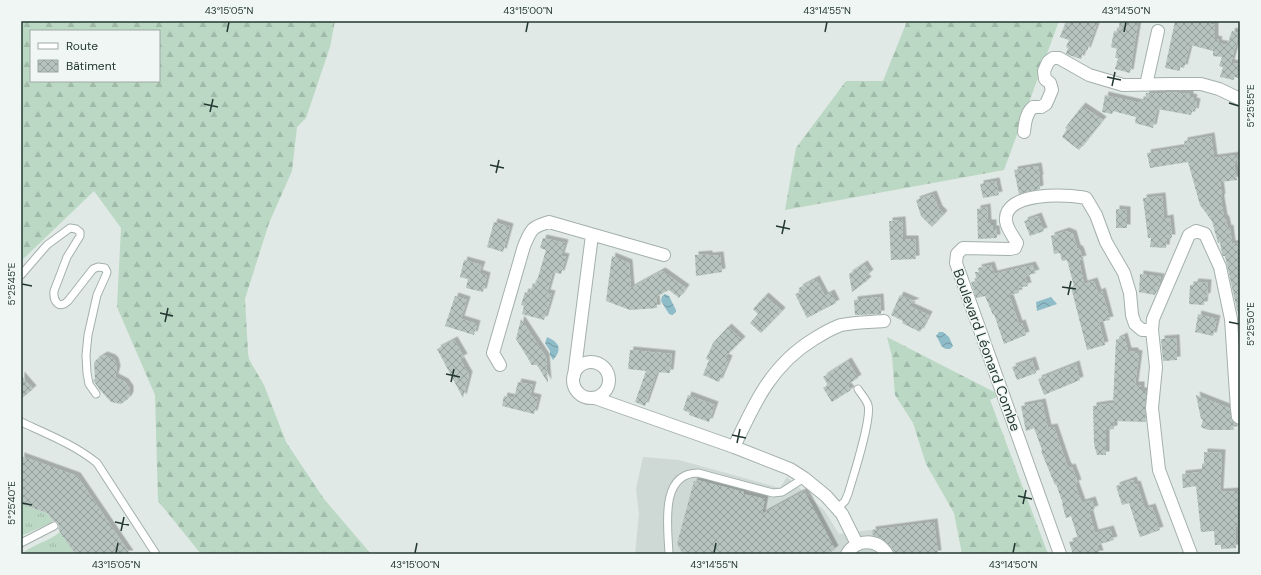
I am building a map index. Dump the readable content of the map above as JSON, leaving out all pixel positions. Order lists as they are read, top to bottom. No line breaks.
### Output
{"streets":{"street":["Boulevard Léonard Combe"]},"legend":["Route","Bâtiment"],"coordinates":["43°15'05\"N","43°15'00\"N","43°14'55\"N","43°14'50\"N","5°25'55\"E","5°25'45\"E","5°25'50\"E","5°25'40\"E"]}
